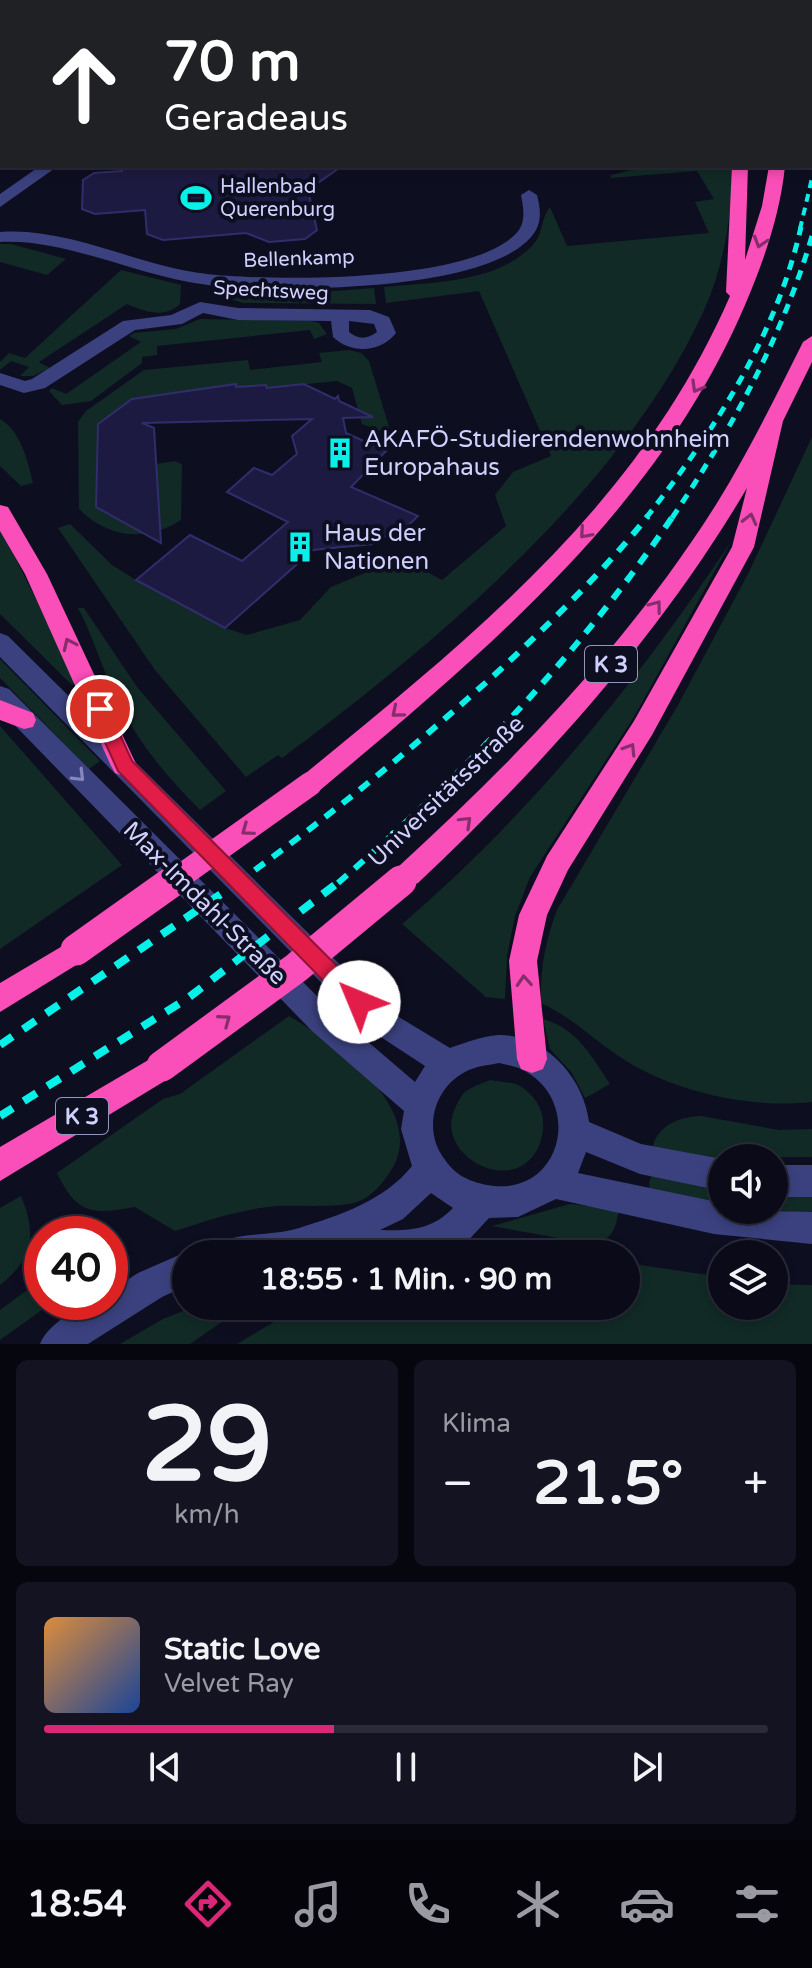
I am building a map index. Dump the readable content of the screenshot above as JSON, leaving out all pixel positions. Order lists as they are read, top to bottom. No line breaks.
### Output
{"streets":{"highway":["K 3","Universitätsstraße"],"street":["Bellenkamp","Spechtsweg","Max-Imdahl-Straße"]},"crossings":[["Bellenkamp","Spechtsweg"]],"places":{"sports":["Hallenbad Querenburg"],"building":["AKAFÖ-Studierendenwohnheim Europahaus","Haus der Nationen"]},"page":{"turn":["70 m","Geradeaus"],"limit":"40","trip":"18:55 · 1 Min. · 90 m","tile":[["29","km/h"],"Klima"],"heat":["−","21.5°","+"],"song":["Static Love","Velvet Ray"],"tabs":"18:54"}}
